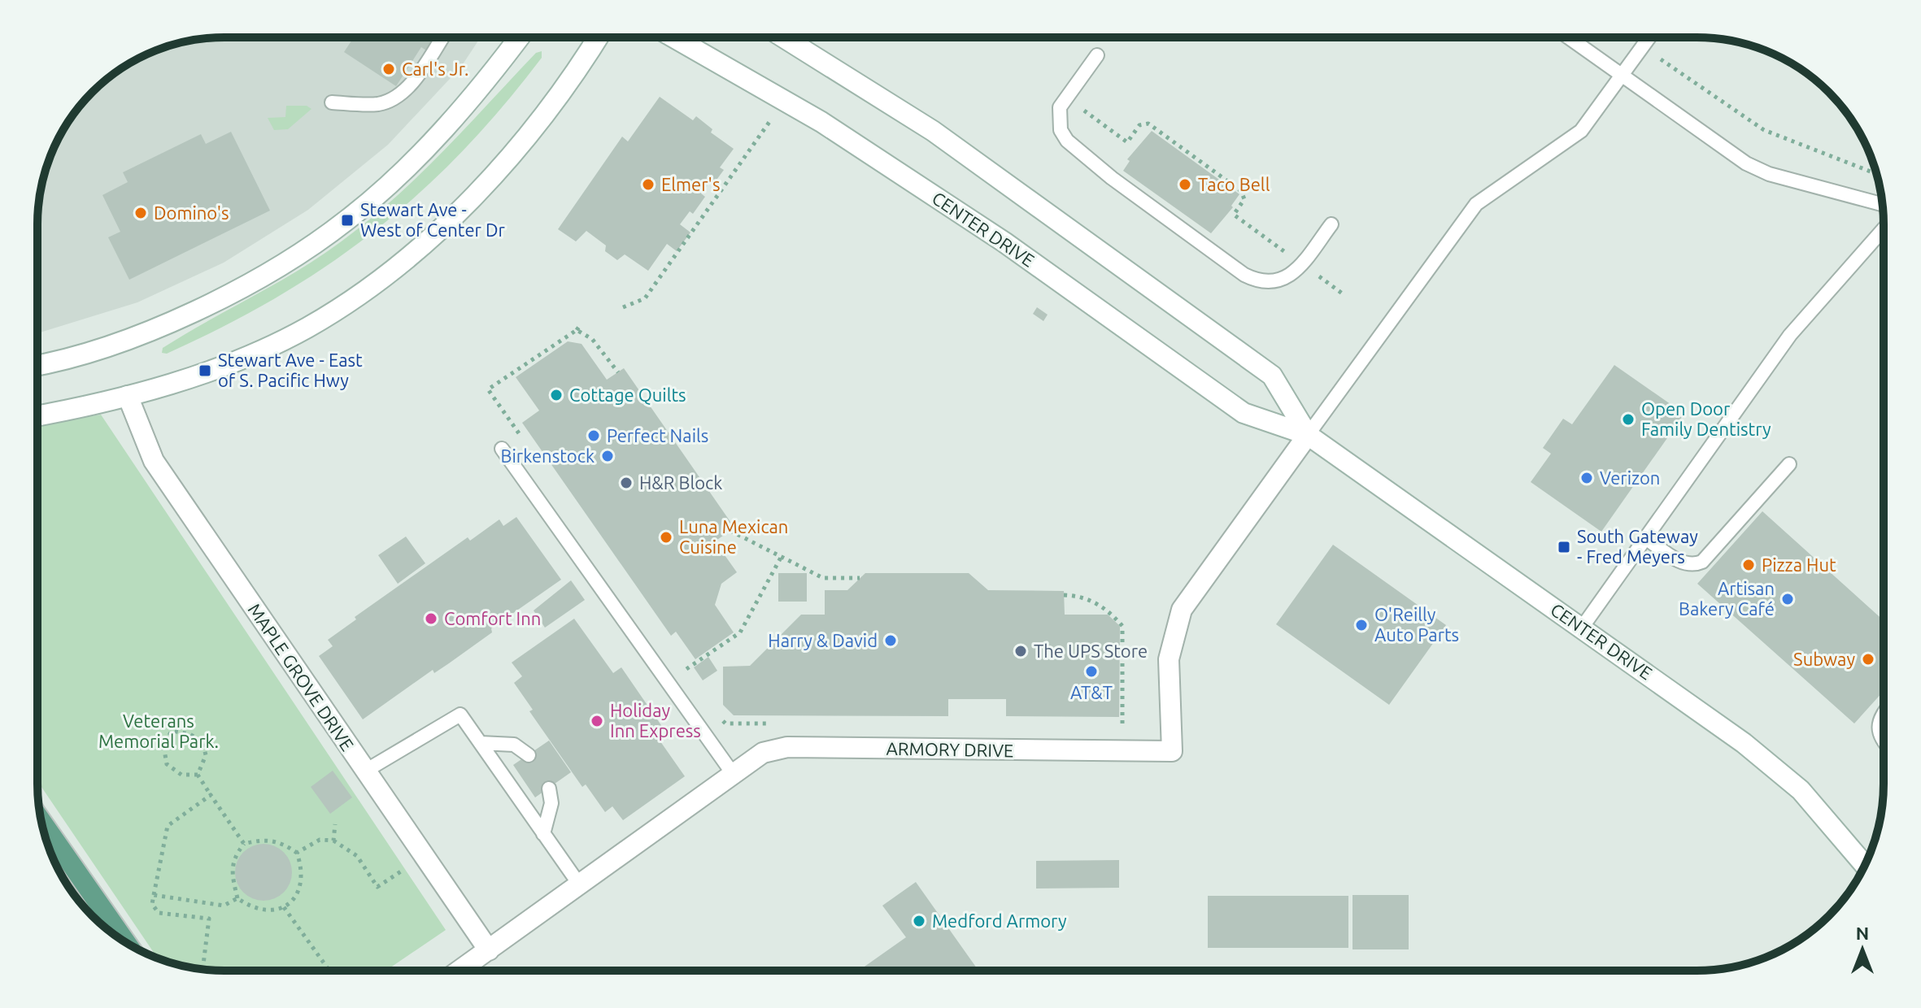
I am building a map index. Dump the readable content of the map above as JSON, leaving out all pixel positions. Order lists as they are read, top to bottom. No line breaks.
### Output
{"streets":{"main road":["CENTER DRIVE","MAPLE GROVE DRIVE","ARMORY DRIVE"]},"crossings":[["CENTER DRIVE","ARMORY DRIVE"],["MAPLE GROVE DRIVE","ARMORY DRIVE"]],"parks":["Veterans Memorial Park."],"places":{"other":["Carl's Jr.","Elmer's","Taco Bell","Domino's","Cottage Quilts","Open Door Family Dentistry","Perfect Nails","Birkenstock","Verizon","H&R Block","Luna Mexican Cuisine","Pizza Hut","Artisan Bakery Café","Comfort Inn","O'Reilly Auto Parts","Harry & David","The UPS Store","Subway","AT&T","Holiday Inn Express","Medford Armory"],"transit":["Stewart Ave - West of Center Dr","Stewart Ave - East of S. Pacific Hwy","South Gateway - Fred Meyers"]},"north":"top"}
